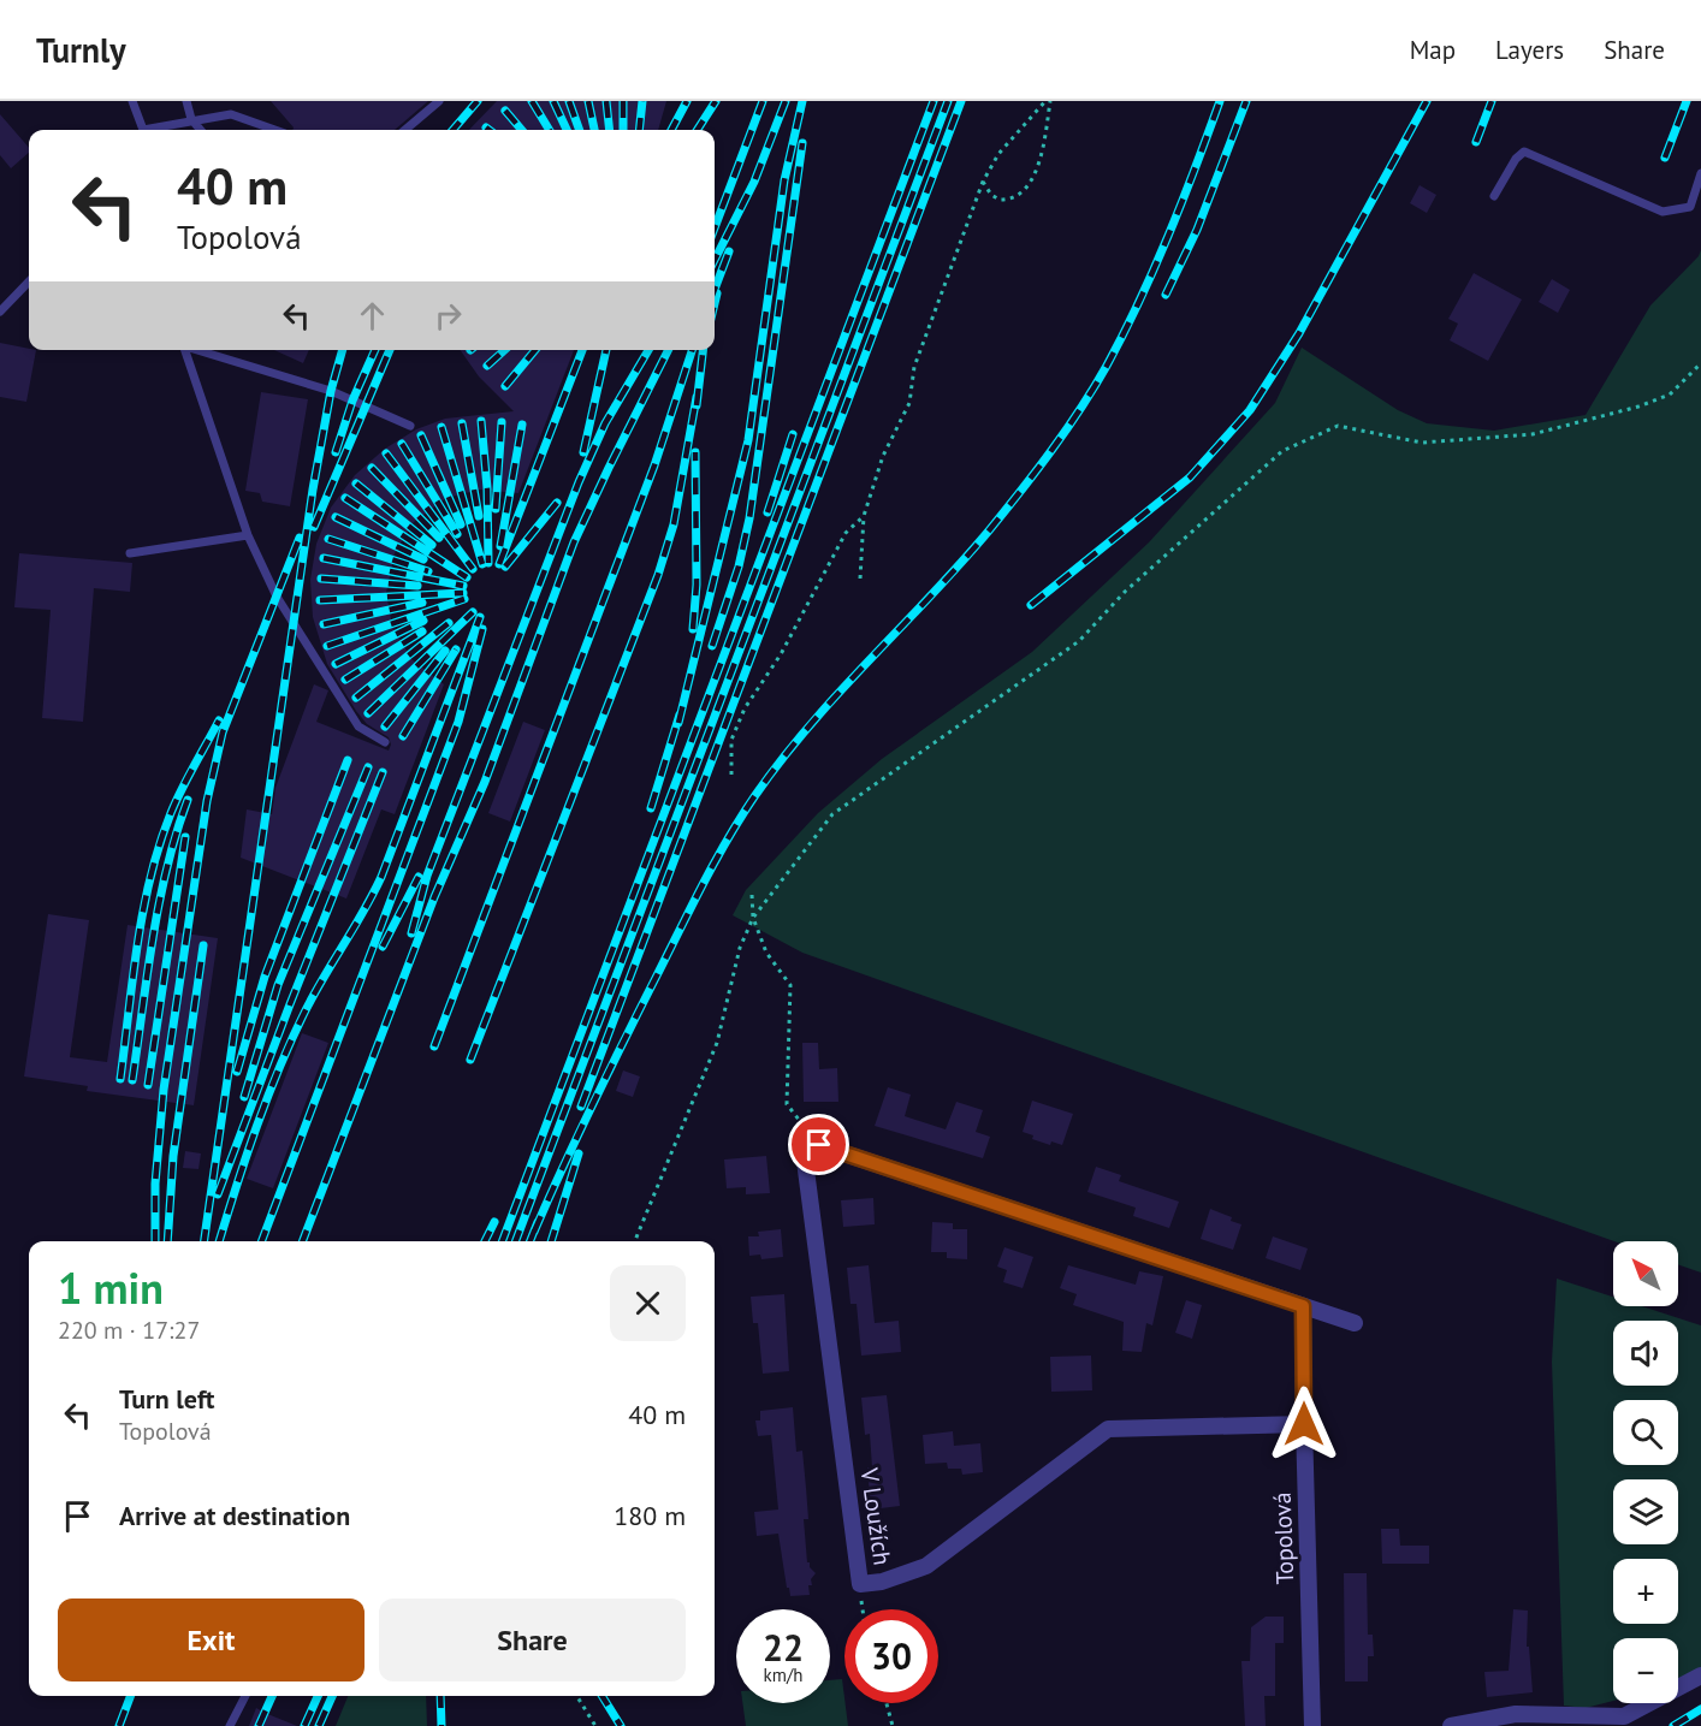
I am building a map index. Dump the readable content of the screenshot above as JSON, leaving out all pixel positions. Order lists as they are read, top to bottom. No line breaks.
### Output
{"streets":{"street":["V Loužích","Topolová"]},"crossings":[["V Loužích","Topolová"]],"north":"top left","page":{"header":"Turnly","nav":["Map","Layers","Share"],"turn":["40 m","Topolová"],"map_buttons":["+","−"],"heading":["1 min","220 m · 17:27"],"list":[{"name":"Turn left","note":"Topolová","value":"40 m"},{"name":"Arrive at destination","value":"180 m"}],"buttons":["Exit","Share"],"speed":"22 km/h","limit":"30"}}
